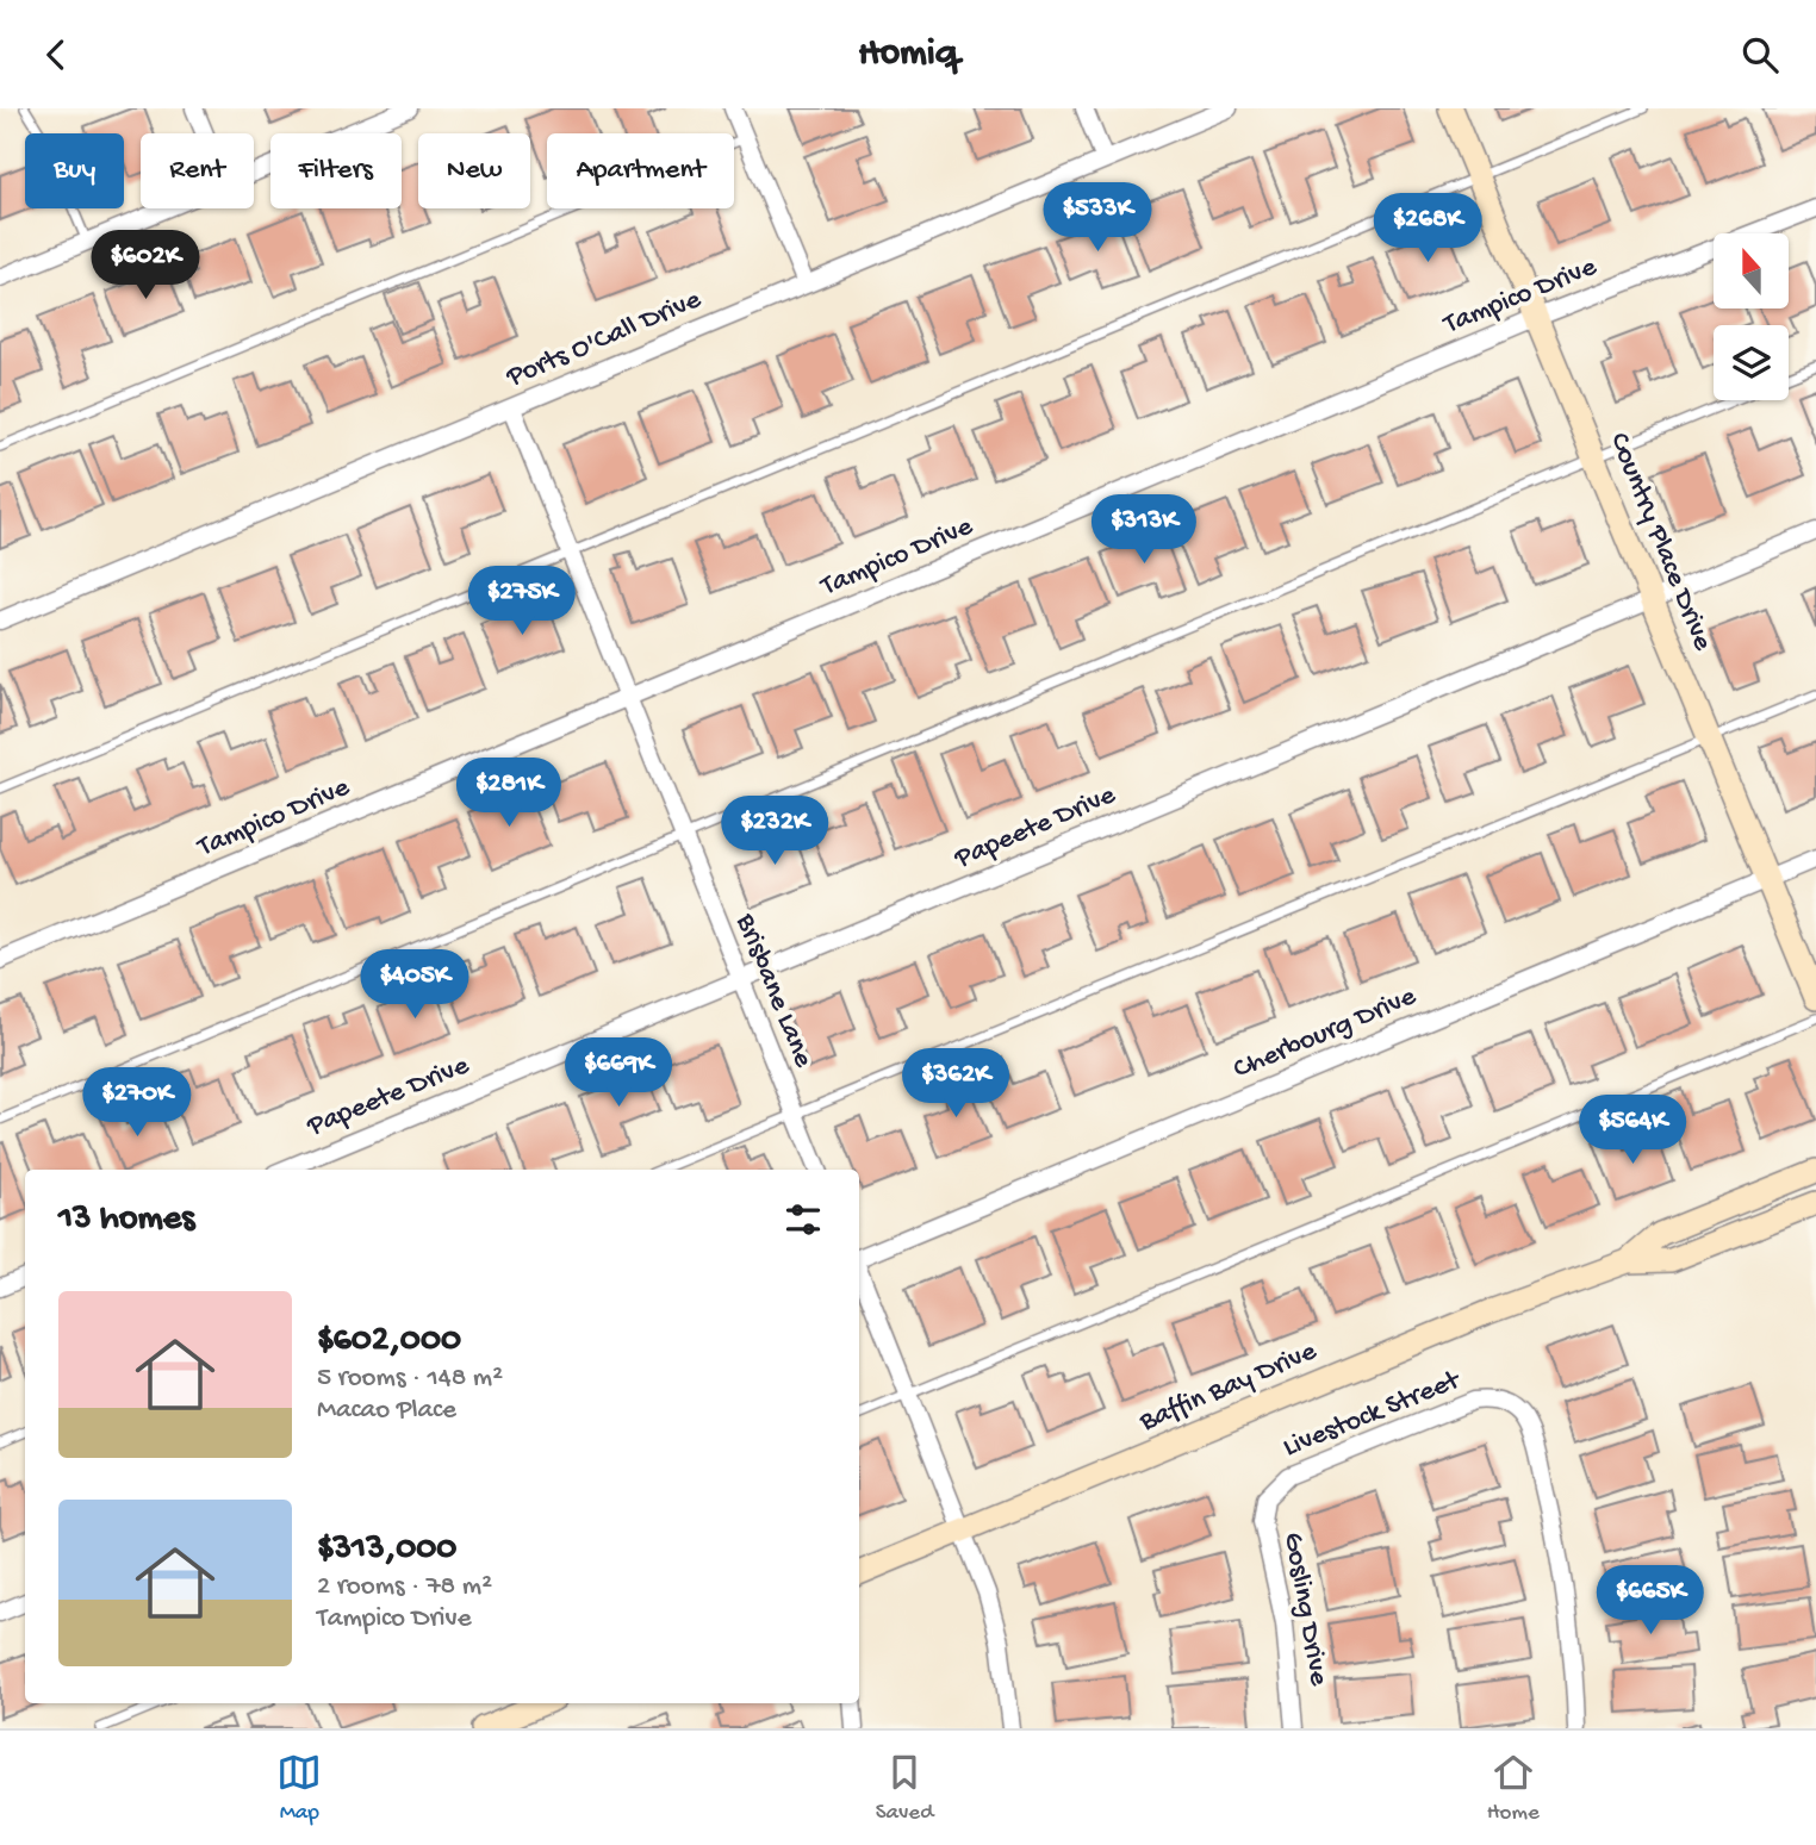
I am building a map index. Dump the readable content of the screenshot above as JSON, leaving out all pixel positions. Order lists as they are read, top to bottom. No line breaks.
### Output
{"streets":{"street":["Tampico Drive","Ports O'Call Drive","Country Place Drive","Papeete Drive","Brisbane Lane","Cherbourg Drive","Baffin Bay Drive","Livestock Street","Gosling Drive"]},"crossings":[["Tampico Drive","Country Place Drive"],["Tampico Drive","Brisbane Lane"],["Ports O'Call Drive","Brisbane Lane"],["Country Place Drive","Papeete Drive"],["Country Place Drive","Cherbourg Drive"],["Papeete Drive","Brisbane Lane"],["Livestock Street","Gosling Drive"]],"north":"top","page":{"header":"Homiq","chip":["Buy","Rent","Filters","New","Apartment"],"price":["$533K","$268K","$602K","$313K","$275K","$281K","$232K","$405K","$669K","$362K","$270K","$564K","$665K"],"heading":"13 homes","list":[{"name":"$602,000","note":"5 rooms · 148 m² · Macao Place"},{"name":"$313,000","note":"2 rooms · 78 m² · Tampico Drive"}],"tabs":["Map","Saved","Home"]}}
